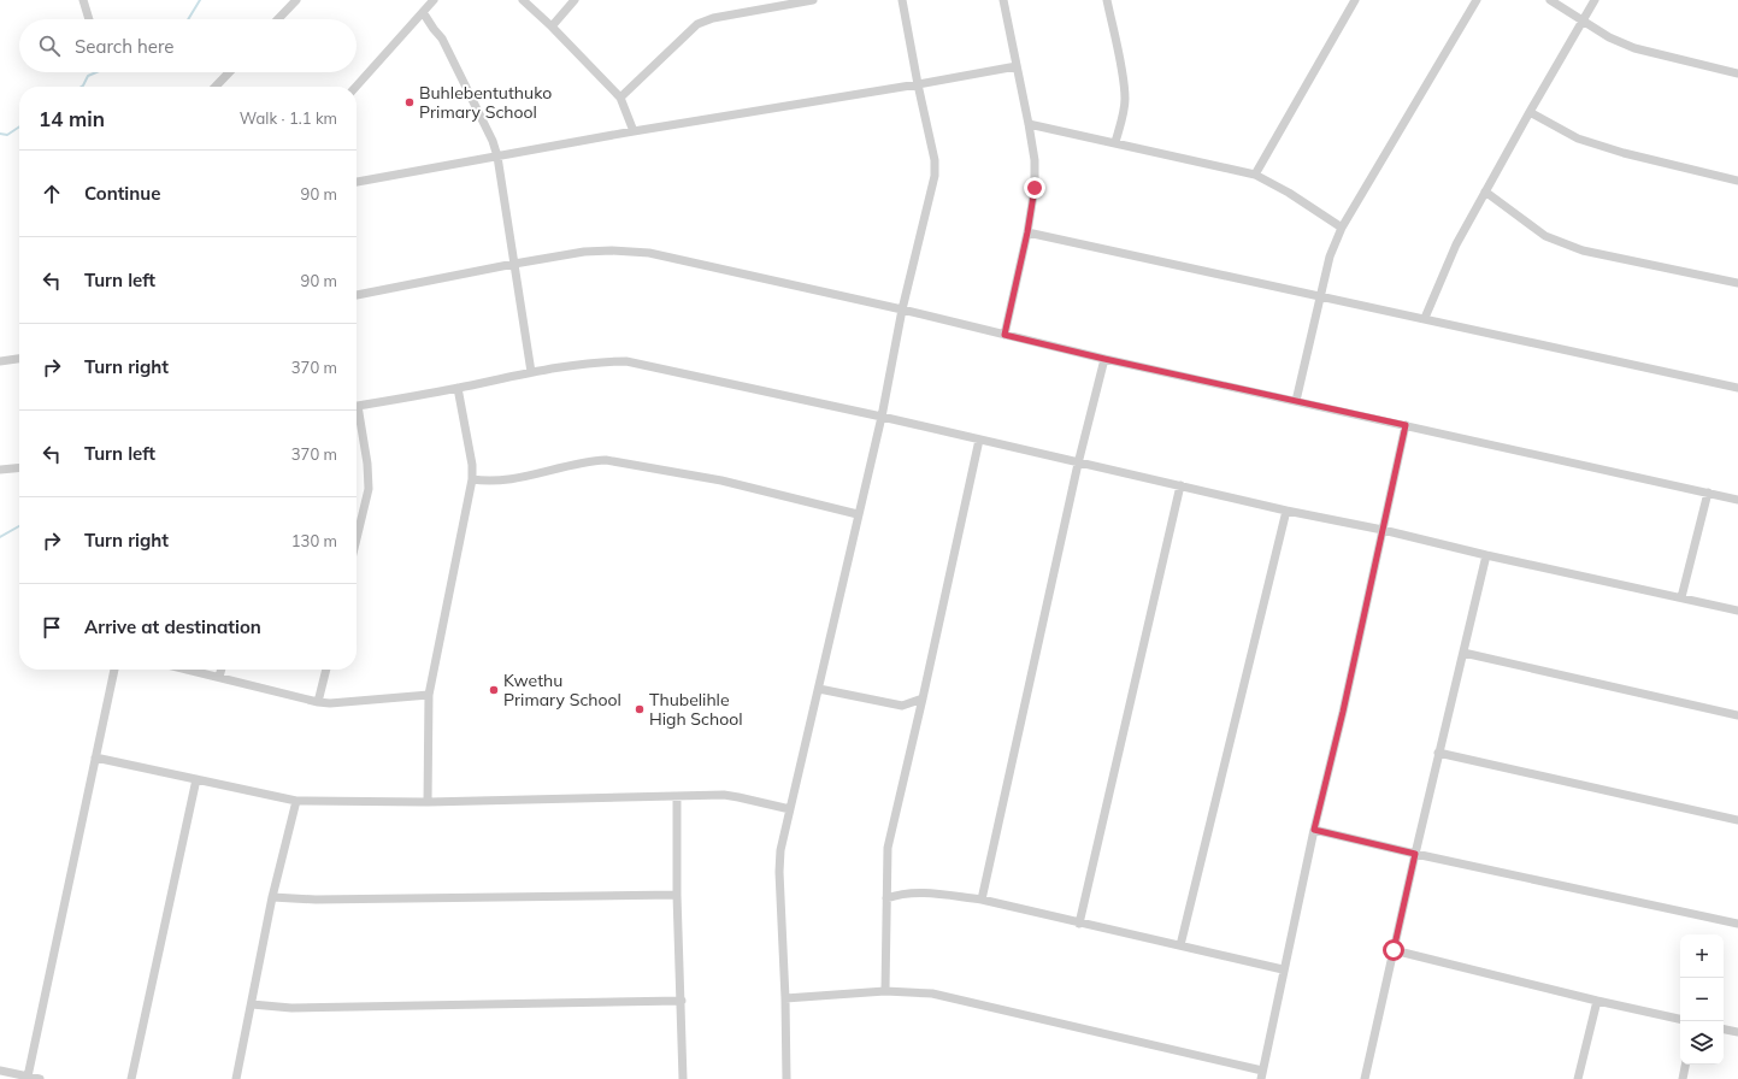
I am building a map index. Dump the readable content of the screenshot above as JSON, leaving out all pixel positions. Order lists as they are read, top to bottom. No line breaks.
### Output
{"places":["Buhlebentuthuko Primary School","Kwethu Primary School","Thubelihle High School"],"page":{"search":"Search here","heading":["14 min","Walk · 1.1 km"],"list":[["Continue","90 m"],["Turn left","90 m"],["Turn right","370 m"],["Turn left","370 m"],["Turn right","130 m"],"Arrive at destination"],"map_buttons":["+","−"]}}
